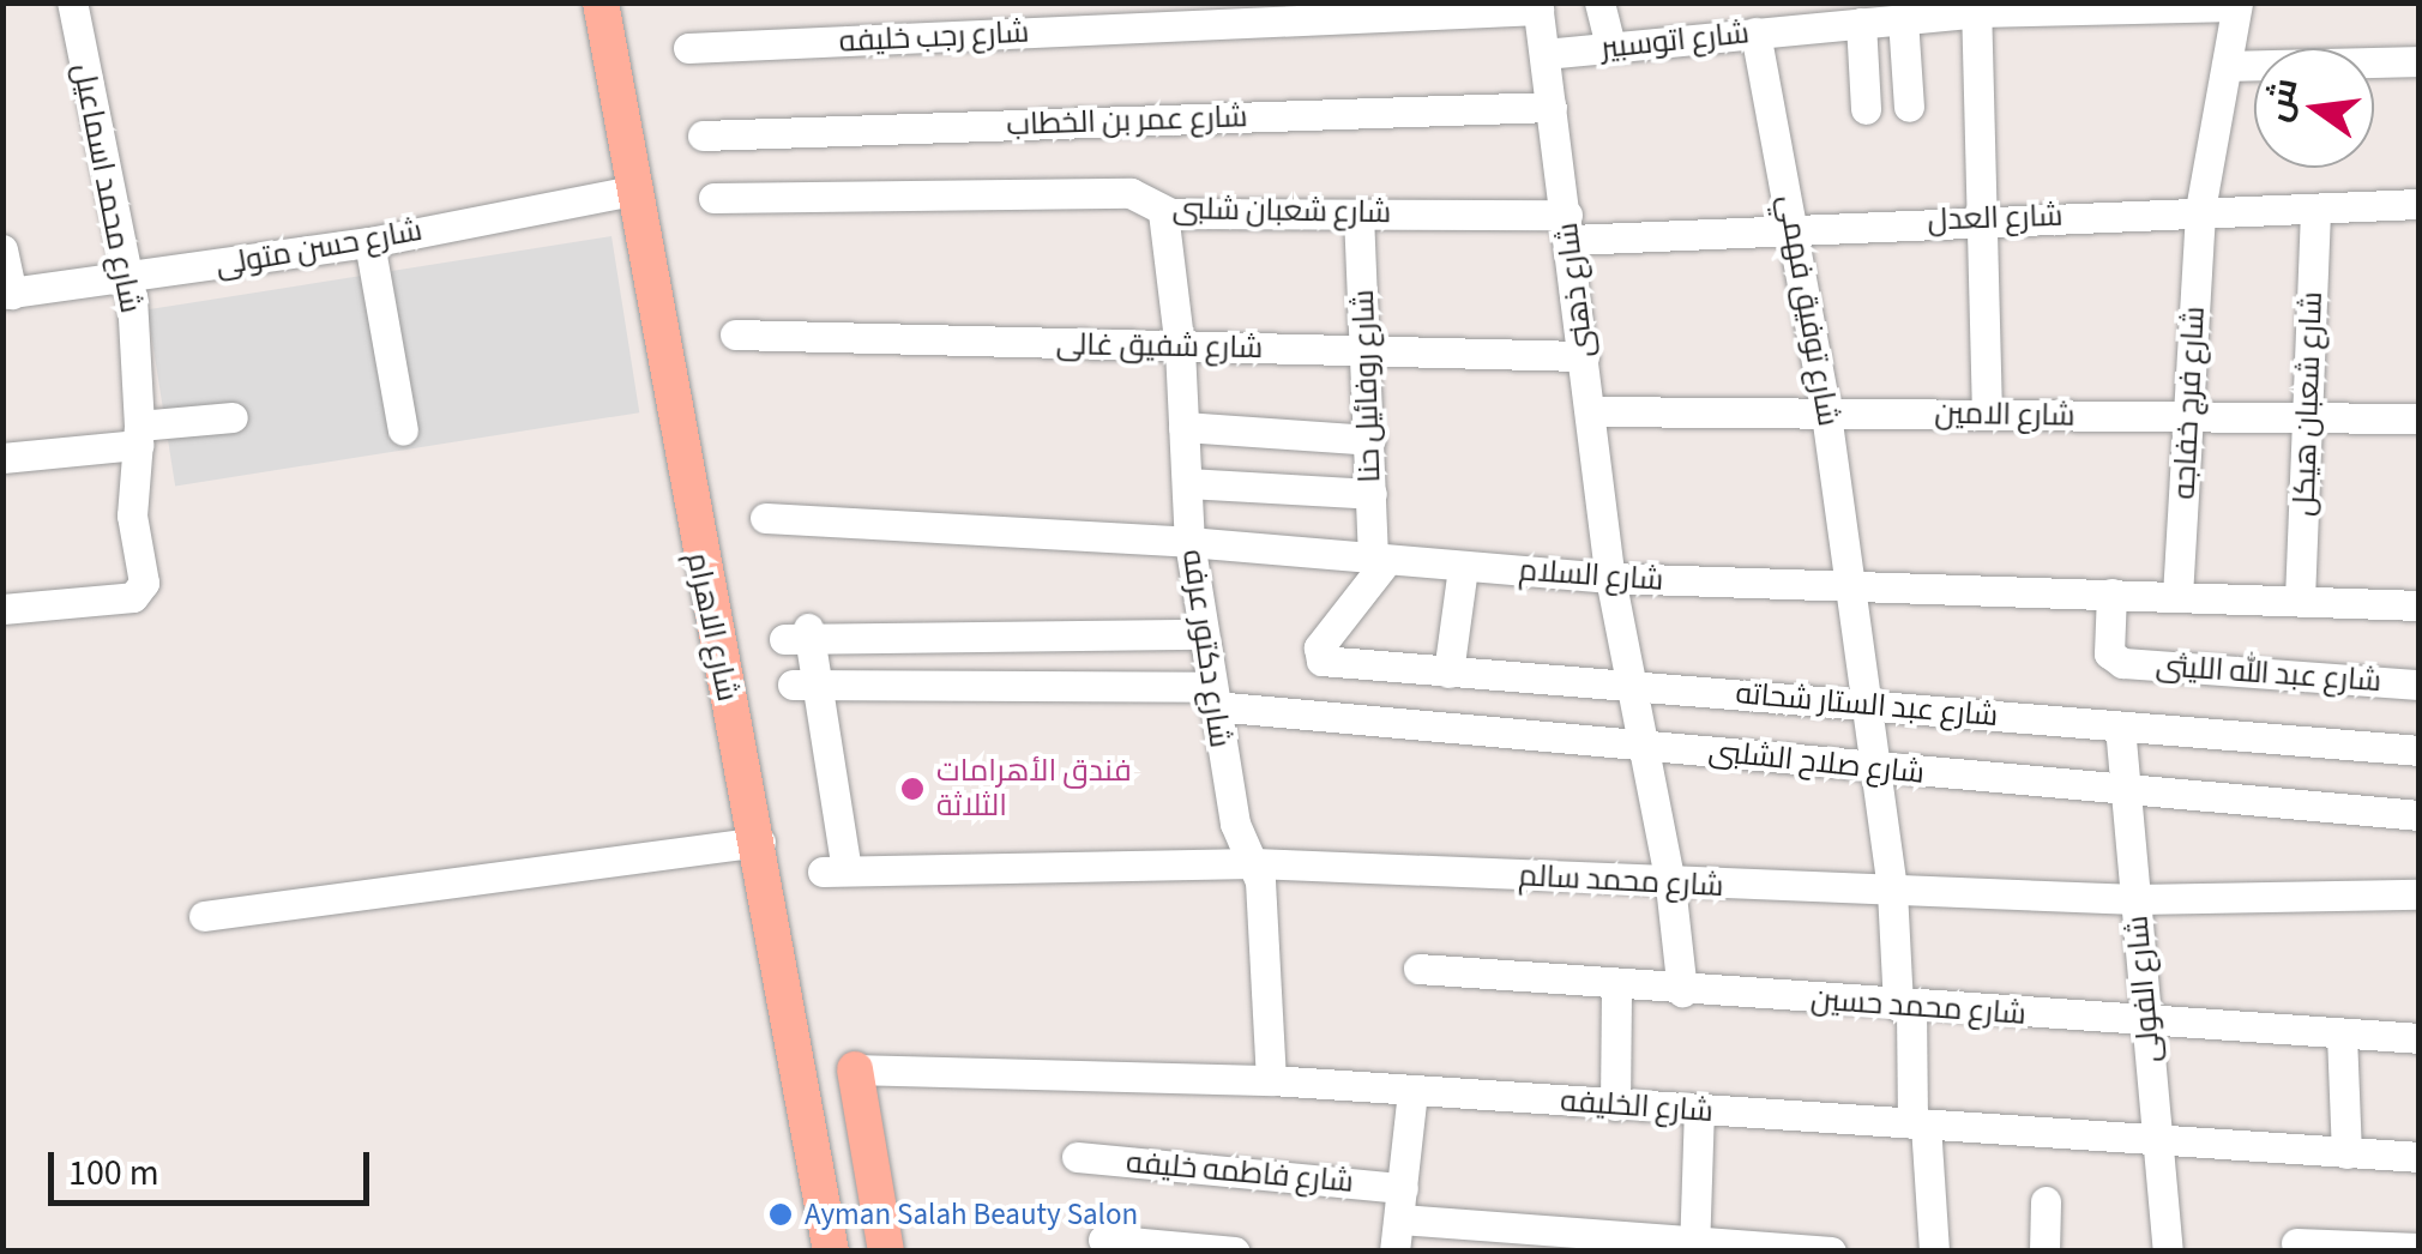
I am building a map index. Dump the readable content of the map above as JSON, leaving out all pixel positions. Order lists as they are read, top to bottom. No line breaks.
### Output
{"streets":{"main road":["شارع الاهرام"],"street":["شارع رجب خليفه","شارع اتوسبير","شارع عمر بن الخطاب","شارع محمد اسماعيل","شارع شعبان شلبى","شارع العدل","شارع حسن متولى","شارع ذهنى","شارع توفيق فهمي","شارع شفيق غالى","شارع روفائيل حنا","شارع فرج خفاجه","شارع شعبان هيكل","شارع الامين","شارع السلام","شارع دكتور عرفه","شارع عبد الله الليثى","شارع عبد الستار شحاته","شارع صلاح الشلبى","شارع محمد سالم","شارع الفولى","شارع محمد حسين","شارع الخليفه","شارع فاطمه خليفه"]},"crossings":[["شارع رجب خليفه","شارع ذهنى"],["شارع اتوسبير","شارع ذهنى"],["شارع اتوسبير","شارع توفيق فهمي"],["شارع اتوسبير","شارع فرج خفاجه"],["شارع عمر بن الخطاب","شارع ذهنى"],["شارع محمد اسماعيل","شارع حسن متولى"],["شارع شعبان شلبى","شارع العدل"],["شارع شعبان شلبى","شارع ذهنى"],["شارع شعبان شلبى","شارع روفائيل حنا"],["شارع شعبان شلبى","شارع دكتور عرفه"],["شارع العدل","شارع ذهنى"],["شارع العدل","شارع توفيق فهمي"],["شارع العدل","شارع فرج خفاجه"],["شارع العدل","شارع شعبان هيكل"],["شارع حسن متولى","شارع الاهرام"],["شارع ذهنى","شارع شفيق غالى"],["شارع ذهنى","شارع الامين"],["شارع ذهنى","شارع السلام"],["شارع ذهنى","شارع عبد الستار شحاته"],["شارع ذهنى","شارع صلاح الشلبى"],["شارع ذهنى","شارع محمد سالم"],["شارع ذهنى","شارع محمد حسين"],["شارع توفيق فهمي","شارع الامين"],["شارع توفيق فهمي","شارع السلام"],["شارع توفيق فهمي","شارع عبد الستار شحاته"],["شارع توفيق فهمي","شارع صلاح الشلبى"],["شارع توفيق فهمي","شارع محمد سالم"],["شارع توفيق فهمي","شارع محمد حسين"],["شارع توفيق فهمي","شارع الخليفه"],["شارع شفيق غالى","شارع روفائيل حنا"],["شارع شفيق غالى","شارع دكتور عرفه"],["شارع روفائيل حنا","شارع السلام"],["شارع روفائيل حنا","شارع عبد الستار شحاته"],["شارع فرج خفاجه","شارع الامين"],["شارع فرج خفاجه","شارع السلام"],["شارع شعبان هيكل","شارع الامين"],["شارع شعبان هيكل","شارع السلام"],["شارع السلام","شارع دكتور عرفه"],["شارع السلام","شارع عبد الله الليثى"],["شارع السلام","شارع عبد الستار شحاته"],["شارع دكتور عرفه","شارع صلاح الشلبى"],["شارع دكتور عرفه","شارع محمد سالم"],["شارع دكتور عرفه","شارع الخليفه"],["شارع عبد الستار شحاته","شارع الفولى"],["شارع صلاح الشلبى","شارع محمد سالم"],["شارع صلاح الشلبى","شارع الفولى"],["شارع محمد سالم","شارع الفولى"],["شارع الفولى","شارع محمد حسين"],["شارع الفولى","شارع الخليفه"]],"places":["فندق الأهرامات الثلاثة","Ayman Salah Beauty Salon"],"scale_bar":"100 m","north":"left"}
